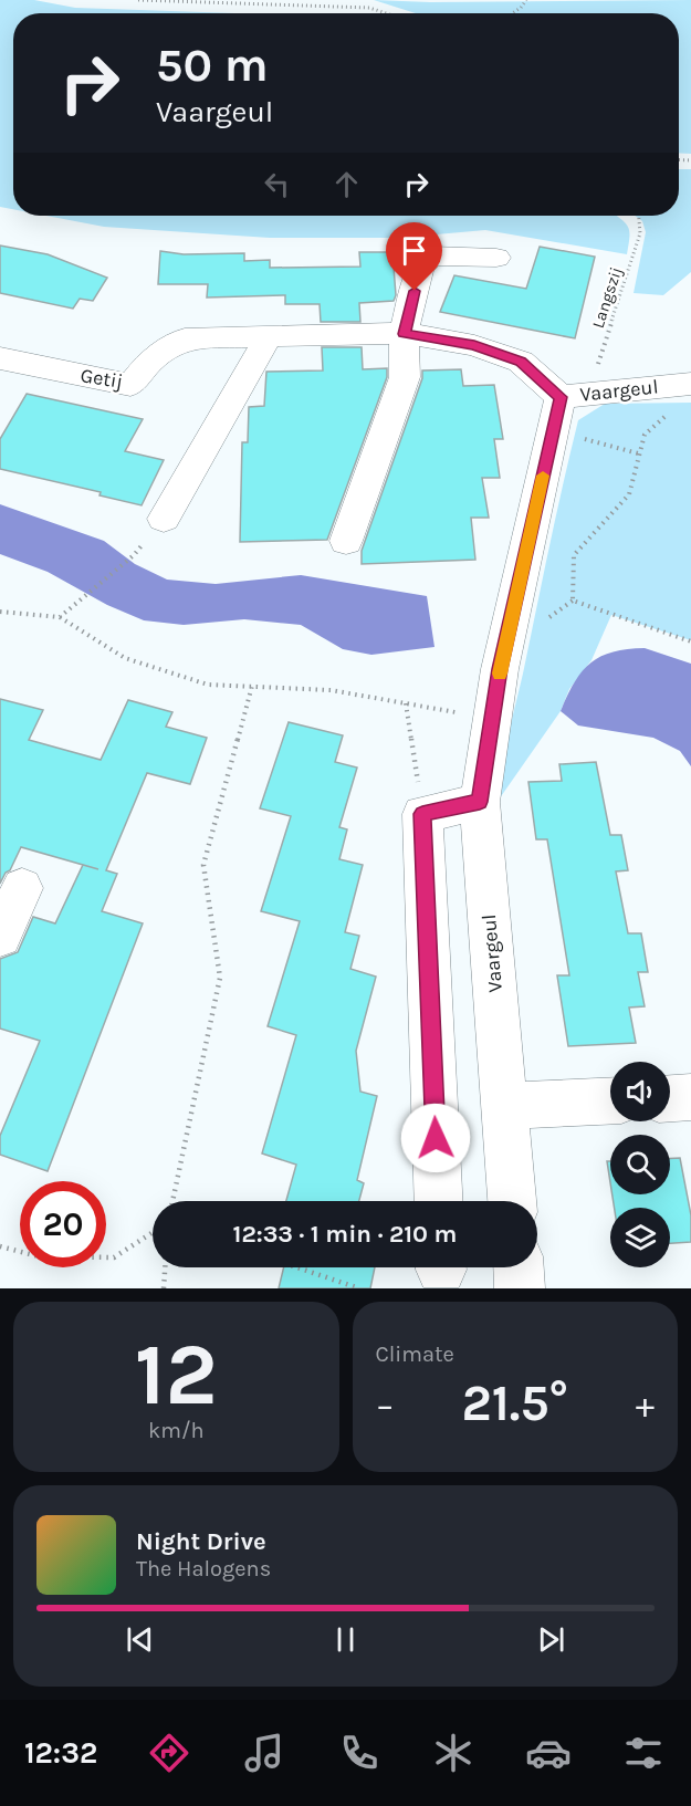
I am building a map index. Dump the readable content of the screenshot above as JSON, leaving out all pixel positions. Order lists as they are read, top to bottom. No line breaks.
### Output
{"streets":{"street":["Getij","Vaargeul"],"path":["Langszij"]},"crossings":[["Langszij","Getij"],["Langszij","Vaargeul"],["Getij","Vaargeul"]],"page":{"turn":["50 m","Vaargeul"],"limit":"20","trip":"12:33 · 1 min · 210 m","tile":[["12","km/h"],"Climate"],"heat":["−","21.5°","+"],"song":["Night Drive","The Halogens"],"tabs":"12:32"}}
